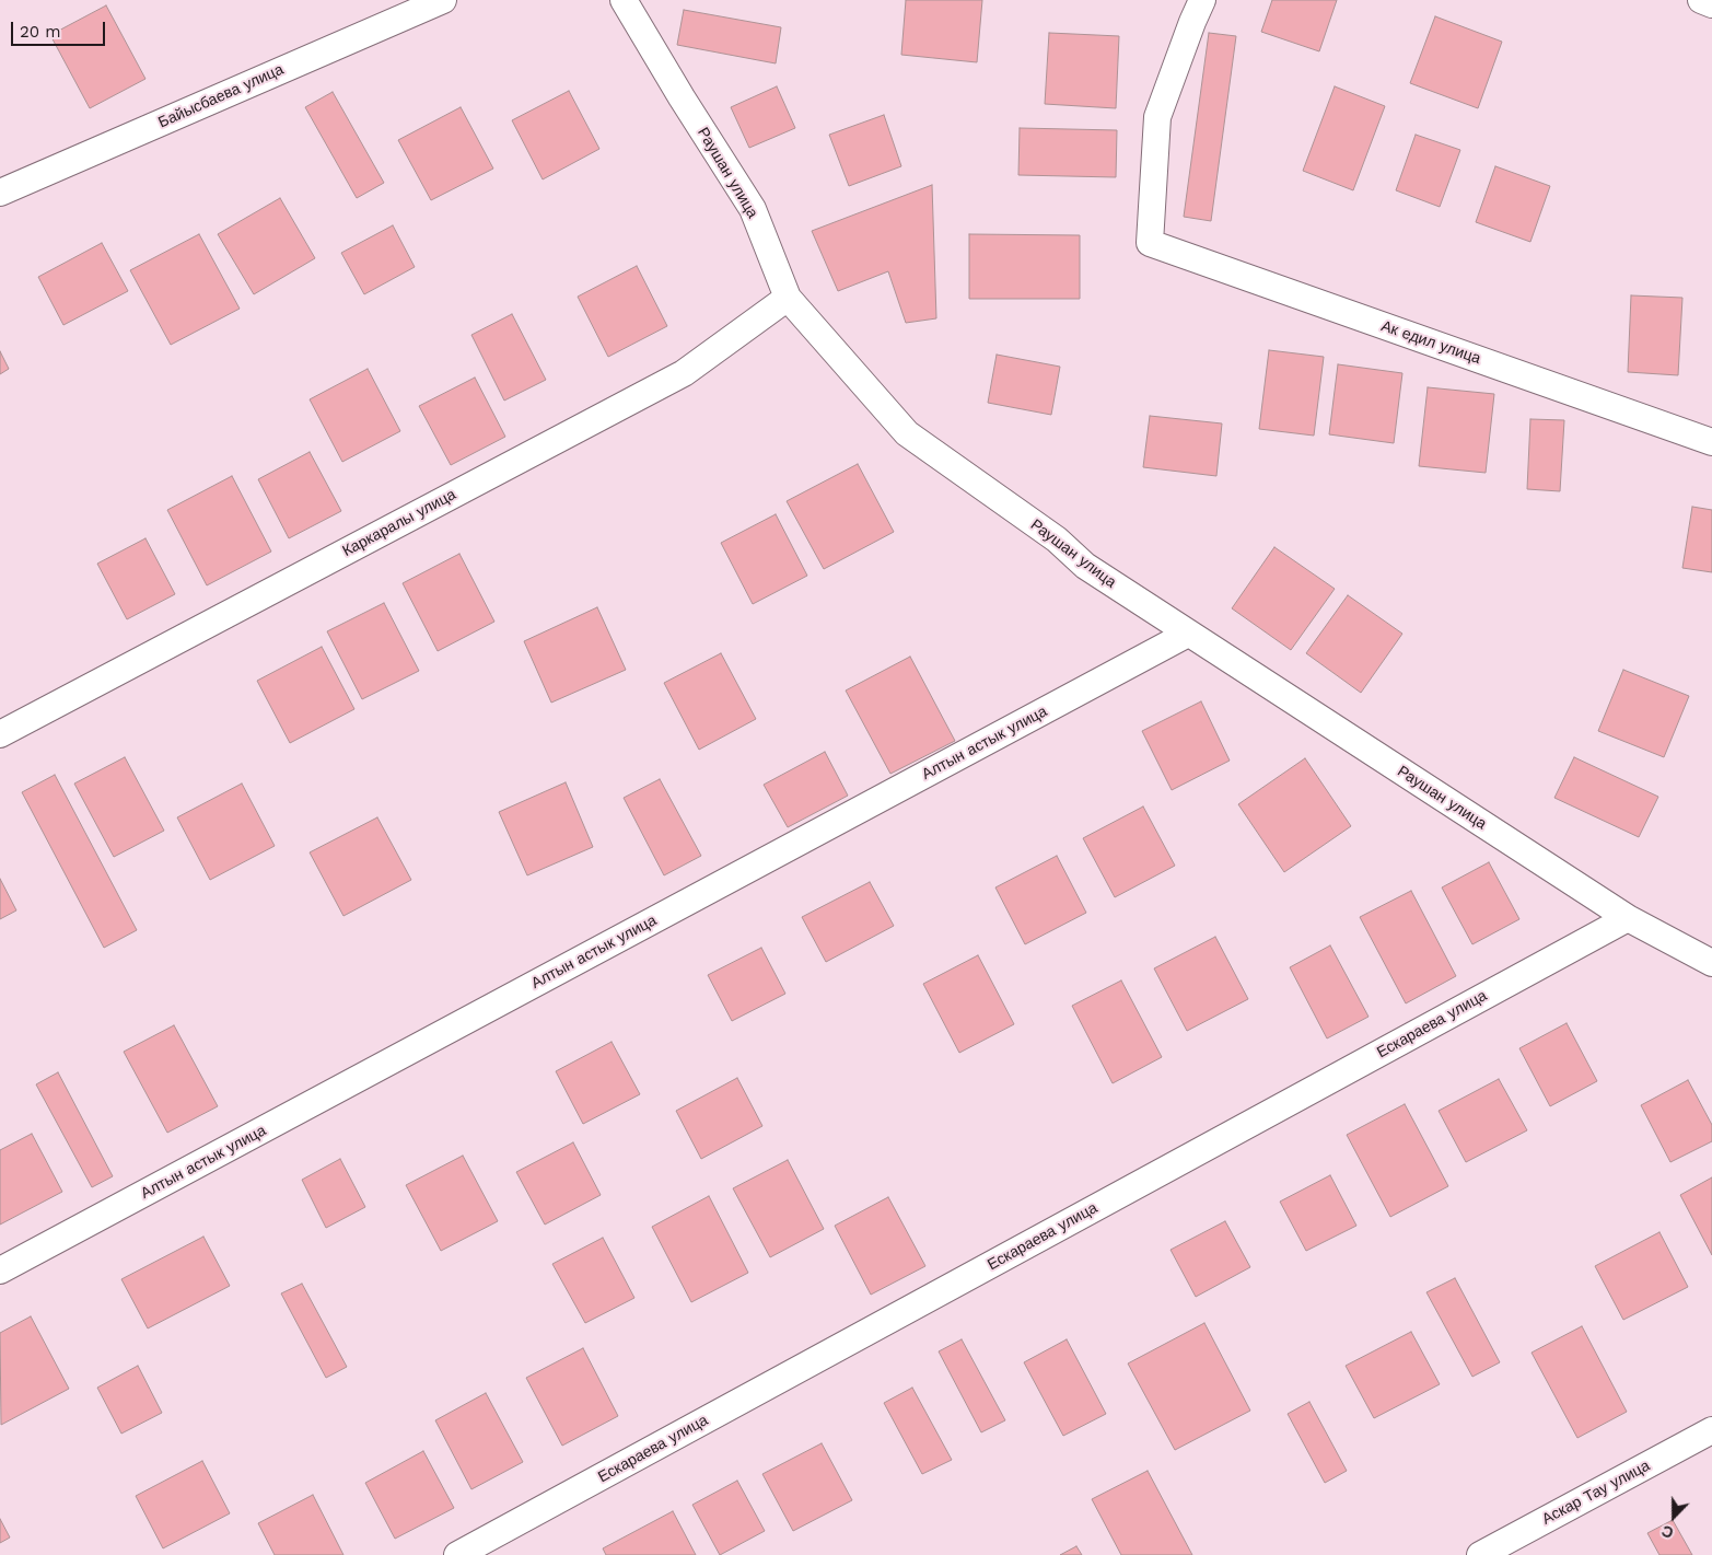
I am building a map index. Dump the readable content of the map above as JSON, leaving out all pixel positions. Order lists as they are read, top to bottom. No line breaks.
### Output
{"streets":{"street":["Байысбаева улица","Раушан улица","Ак едил улица","Каркаралы улица","Алтын астык улица","Ескараева улица","Аскар Тау улица"]},"crossings":[["Раушан улица","Каркаралы улица"],["Раушан улица","Алтын астык улица"],["Раушан улица","Ескараева улица"]],"scale_bar":"20 m","north":"bottom"}
